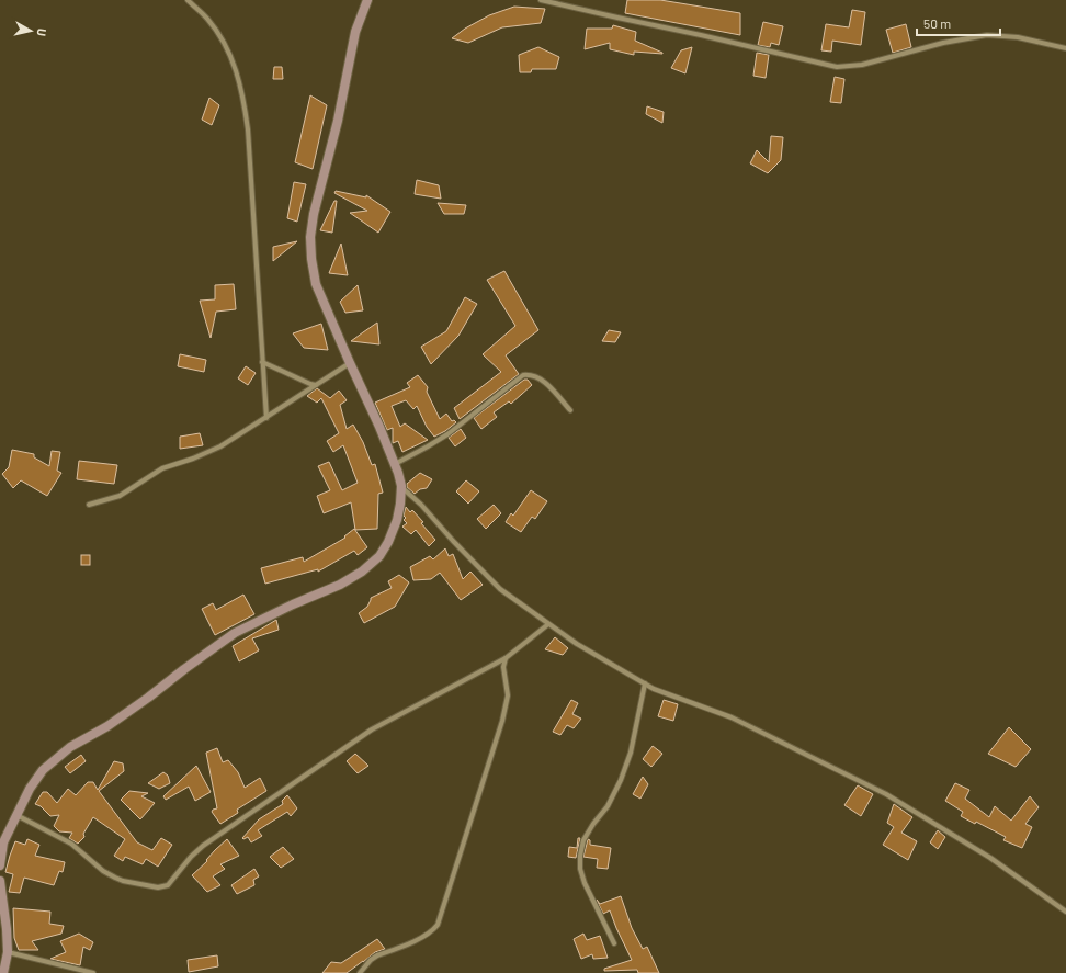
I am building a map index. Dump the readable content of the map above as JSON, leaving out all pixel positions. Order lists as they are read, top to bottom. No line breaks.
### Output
{"scale_bar":"50 m","north":"right"}
